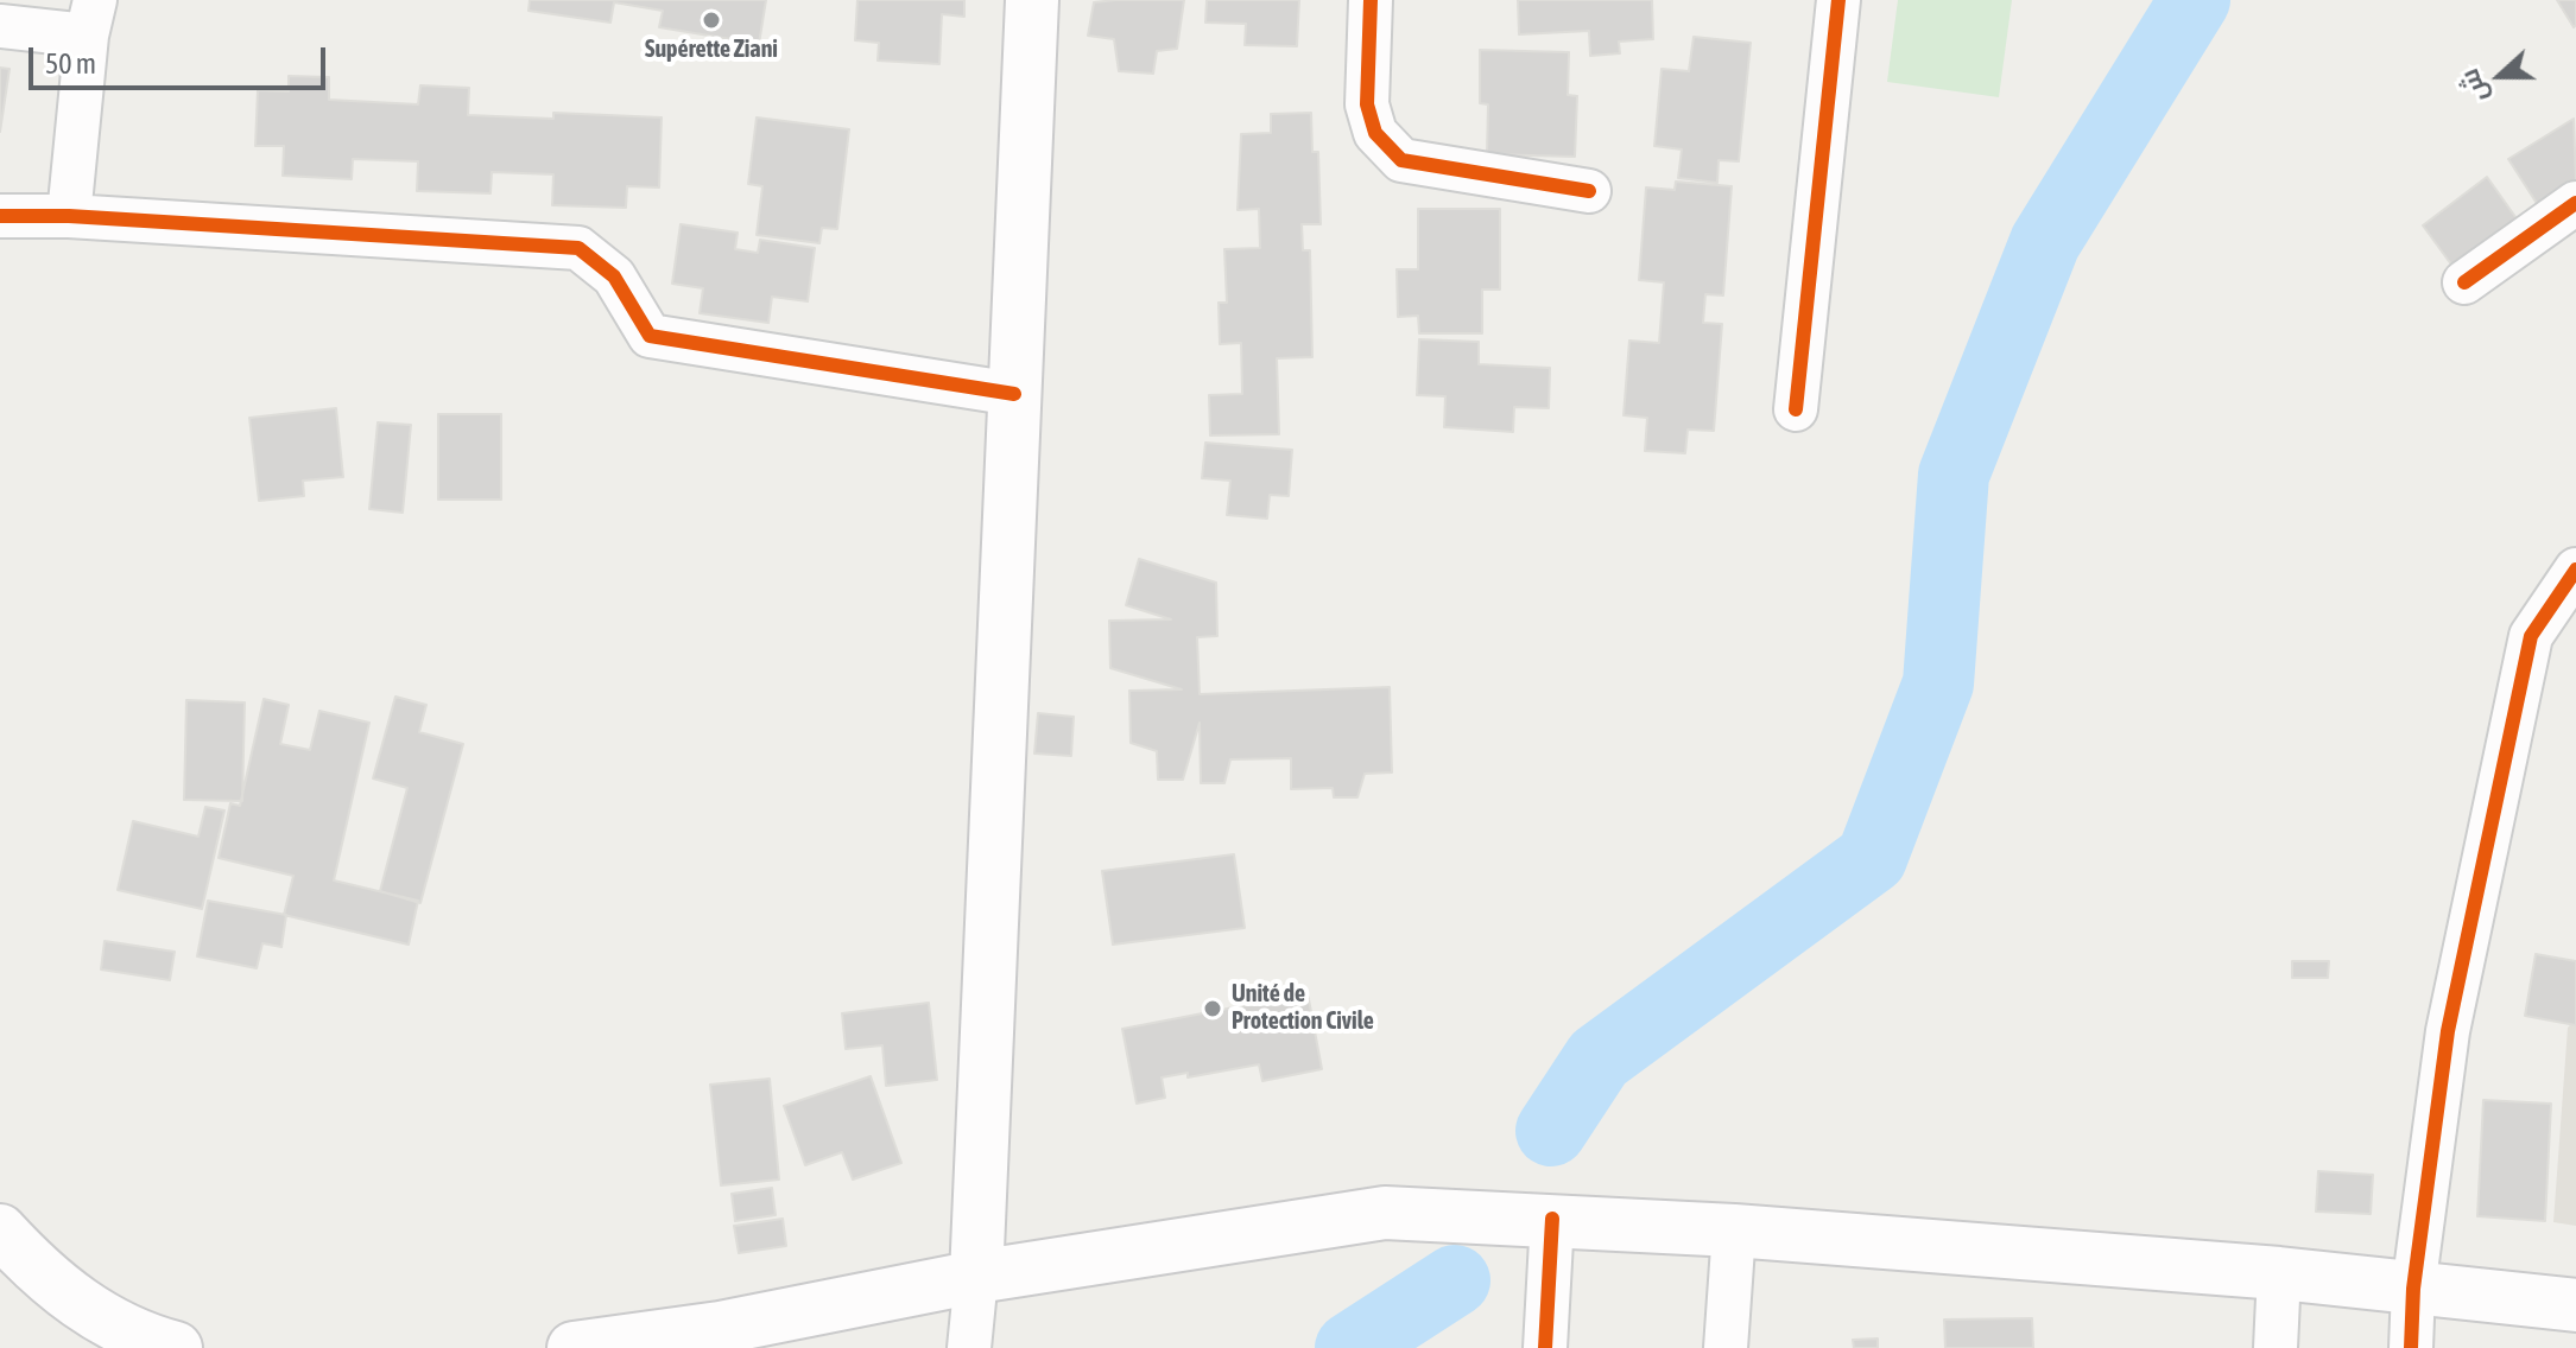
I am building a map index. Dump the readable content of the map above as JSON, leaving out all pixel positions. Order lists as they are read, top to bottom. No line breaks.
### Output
{"places":["Supérette Ziani","Unité de Protection Civile"],"scale_bar":"50 m","north":"left"}
